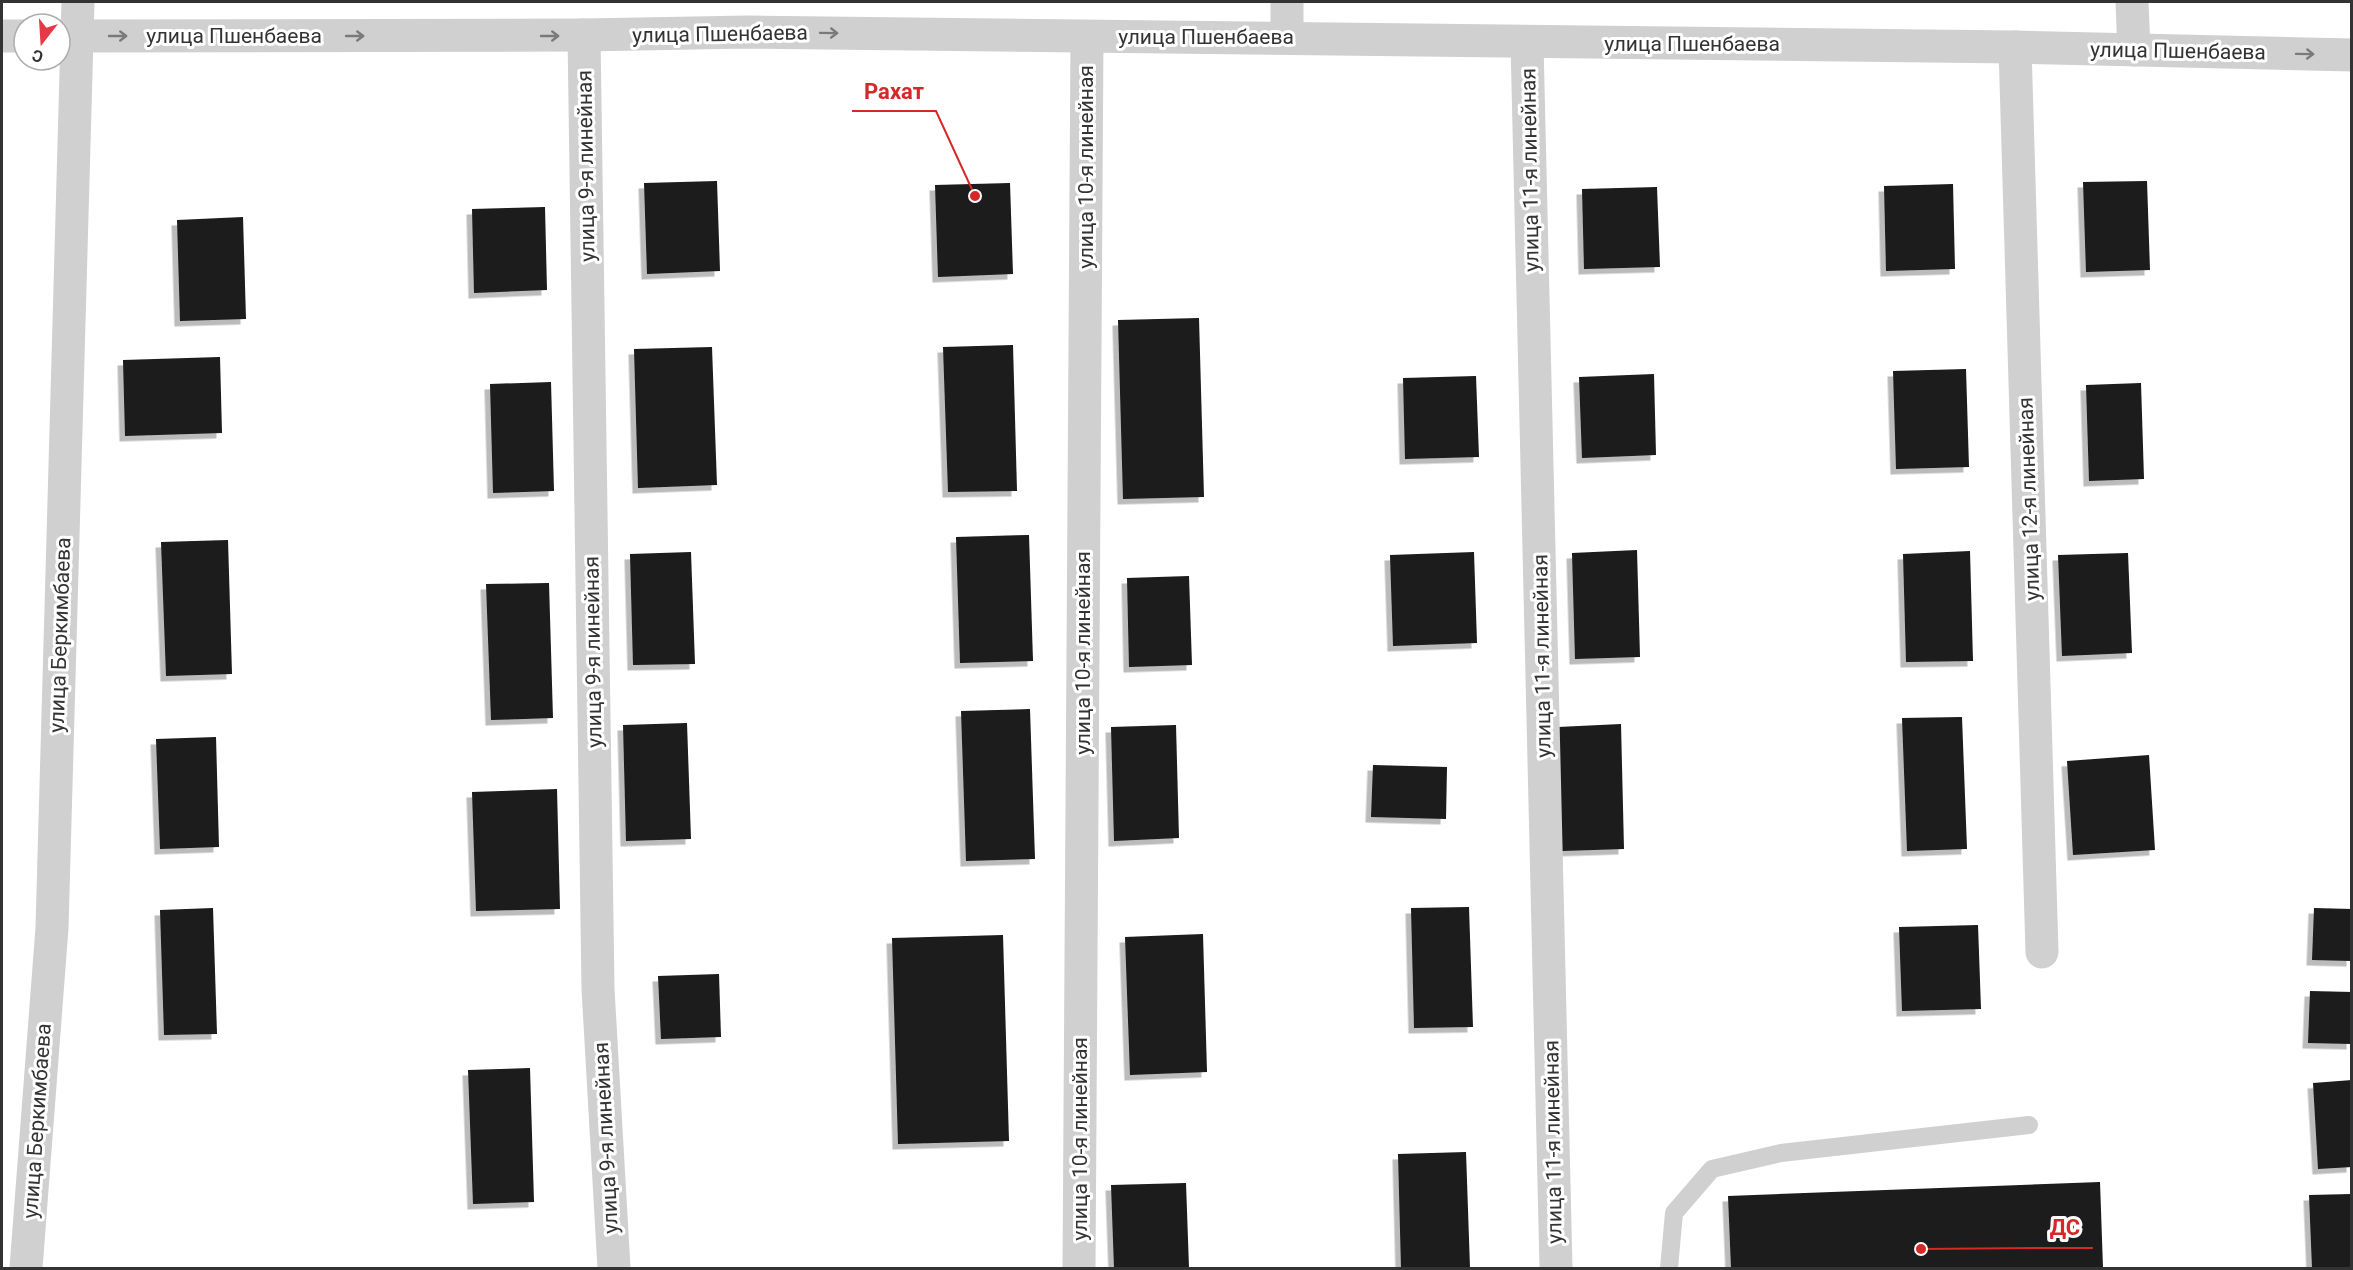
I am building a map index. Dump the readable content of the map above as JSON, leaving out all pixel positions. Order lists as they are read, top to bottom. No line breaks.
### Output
{"streets":{"street":["улица Пшенбаева","улица 9-я линейная","улица 10-я линейная","улица 11-я линейная","улица 12-я линейная","улица Беркимбаева"]},"crossings":[["улица Пшенбаева","улица 9-я линейная"],["улица Пшенбаева","улица 10-я линейная"],["улица Пшенбаева","улица 11-я линейная"],["улица Пшенбаева","улица 12-я линейная"]],"one_way":["улица Пшенбаева"],"places":["Рахат","ДС"],"north":"bottom"}
